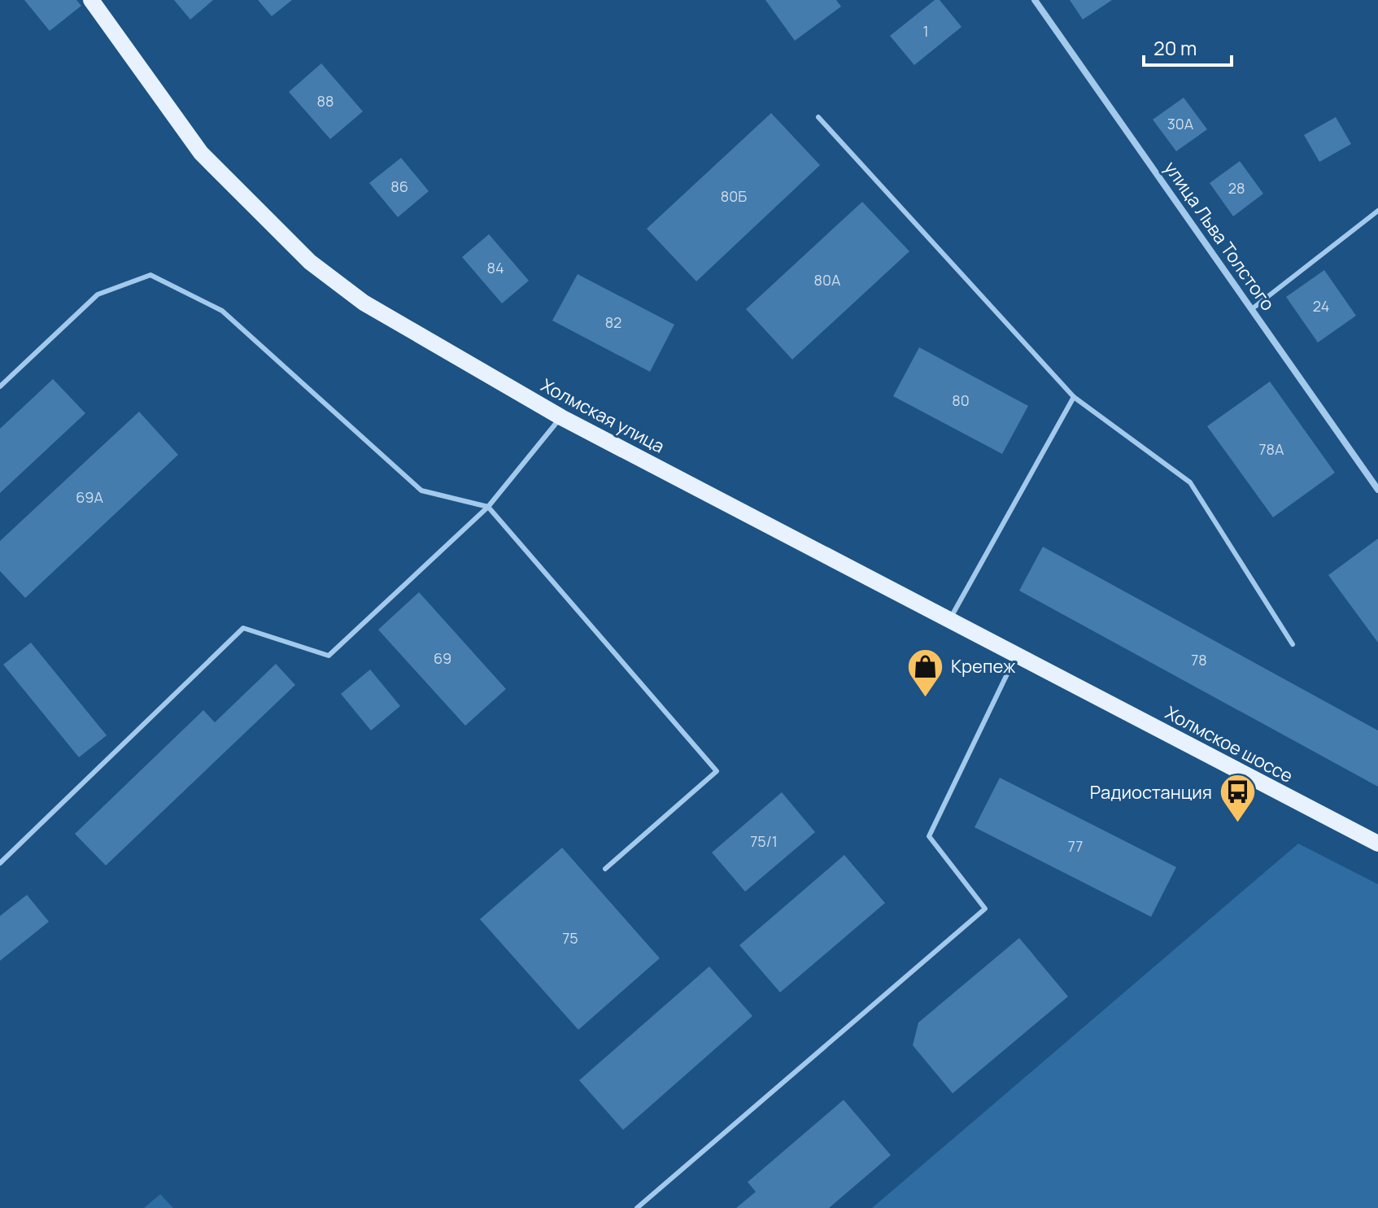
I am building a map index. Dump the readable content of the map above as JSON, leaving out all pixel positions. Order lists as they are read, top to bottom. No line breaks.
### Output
{"streets":{"main road":["Холмская улица","Холмское шоссе"],"street":["улица Льва Толстого"]},"crossings":[["Холмская улица","Холмское шоссе"]],"places":{"shop":["Крепеж"],"bus stop":["Радиостанция"]},"house_numbers":["1","88","30А","86","28","80Б","84","80А","24","82","80","78А","69А","69","78","75/1","77","75"],"scale_bar":"20 m"}
